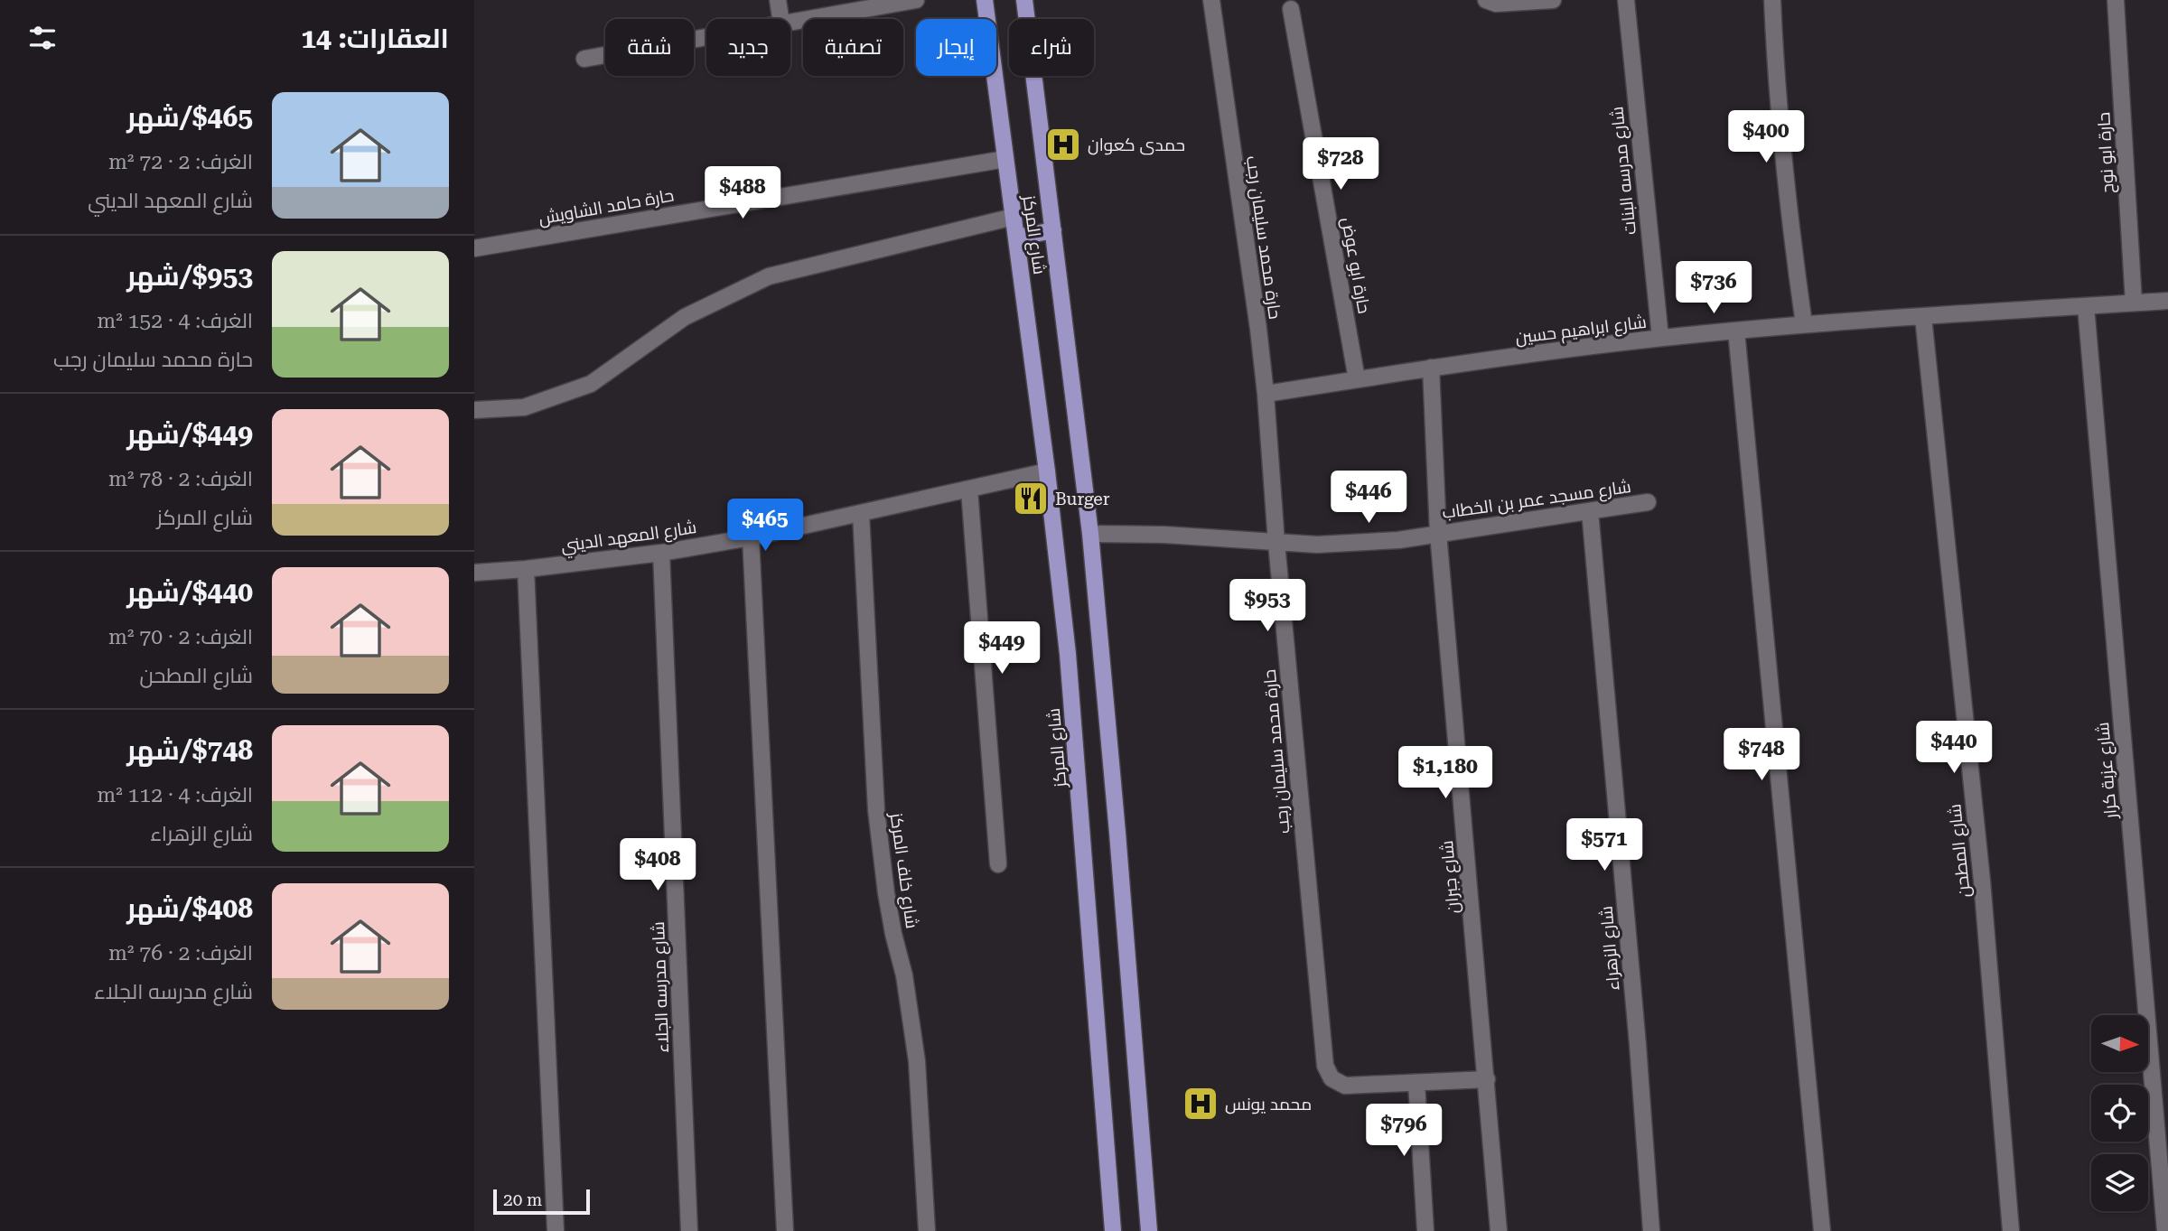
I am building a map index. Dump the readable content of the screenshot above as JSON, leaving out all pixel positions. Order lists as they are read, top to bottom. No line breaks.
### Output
{"streets":{"main road":["شارع المركز"],"street":["حارة ابو نوح","شارع مدرسه البنات","حارة حامد الشاويش","حارة محمد سليمان رجب","حارة ابو عوض","شارع ابراهيم حسين","شارع مسجد عمر بن الخطاب","شارع المعهد الديني","شارع عزبة كرار","شارع المطحن","شارع خلف المركز","شارع جبران","شارع الزهراء","شارع مدرسه الجلاء"]},"crossings":[["حارة ابو نوح","شارع ابراهيم حسين"],["شارع مدرسه البنات","شارع ابراهيم حسين"],["حارة حامد الشاويش","شارع المركز"],["شارع المركز","شارع مسجد عمر بن الخطاب"],["شارع المركز","شارع المعهد الديني"],["حارة محمد سليمان رجب","شارع ابراهيم حسين"],["حارة محمد سليمان رجب","شارع مسجد عمر بن الخطاب"],["حارة محمد سليمان رجب","شارع جبران"],["حارة ابو عوض","شارع ابراهيم حسين"],["شارع ابراهيم حسين","شارع عزبة كرار"],["شارع ابراهيم حسين","شارع المطحن"],["شارع ابراهيم حسين","شارع جبران"],["شارع مسجد عمر بن الخطاب","شارع جبران"],["شارع مسجد عمر بن الخطاب","شارع الزهراء"],["شارع المعهد الديني","شارع خلف المركز"],["شارع المعهد الديني","شارع مدرسه الجلاء"]],"places":{"hospital":["حمدى كعوان","محمد يونس"],"restaurant":["Burger"]},"scale_bar":"20 m","north":"right","page":{"heading":"العقارات: 14","chip":["شراء","إيجار","تصفية","جديد","شقة"],"list":[{"name":"$465/شهر","note":"الغرف: 2 · 72 m² · شارع المعهد الديني"},{"name":"$953/شهر","note":"الغرف: 4 · 152 m² · حارة محمد سليمان رجب"},{"name":"$449/شهر","note":"الغرف: 2 · 78 m² · شارع المركز"},{"name":"$440/شهر","note":"الغرف: 2 · 70 m² · شارع المطحن"},{"name":"$748/شهر","note":"الغرف: 4 · 112 m² · شارع الزهراء"},{"name":"$408/شهر","note":"الغرف: 2 · 76 m² · شارع مدرسه الجلاء"}],"price":["$400","$728","$488","$736","$446","$465","$953","$449","$440","$748","$1,180","$571","$408","$796"],"scale":"20 m"}}
